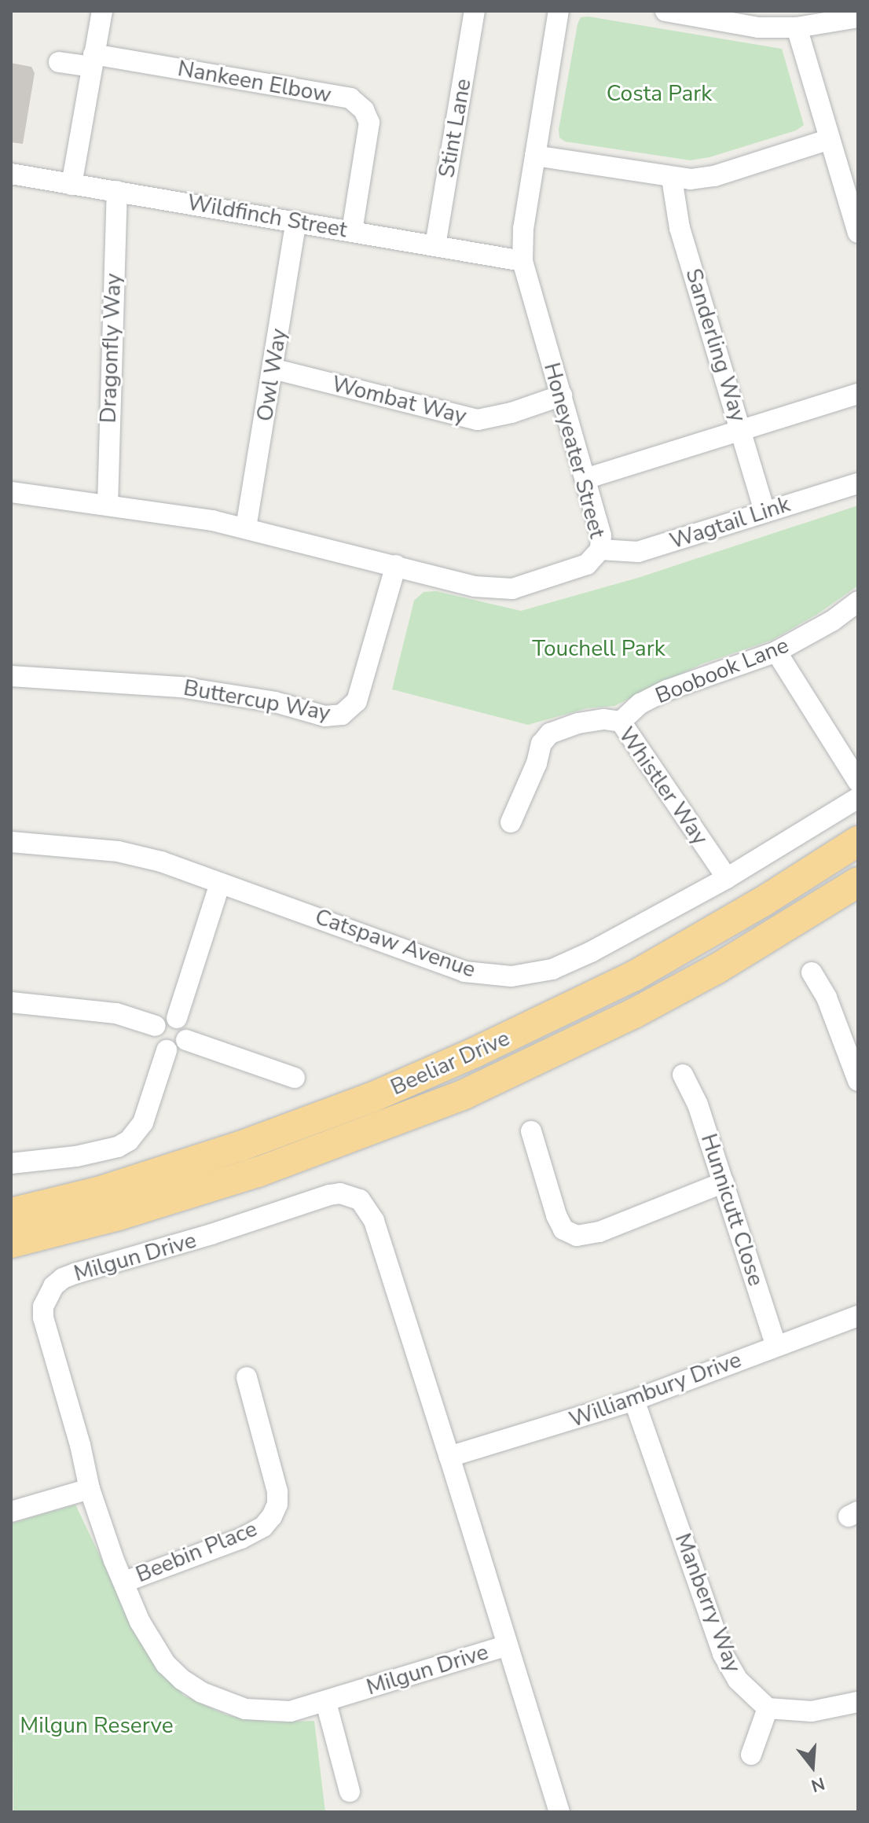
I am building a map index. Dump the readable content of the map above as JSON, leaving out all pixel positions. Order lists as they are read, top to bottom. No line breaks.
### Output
{"streets":{"highway":["Beeliar Drive"],"street":["Nankeen Elbow","Stint Lane","Wildfinch Street","Sanderling Way","Dragonfly Way","Owl Way","Wombat Way","Honeyeater Street","Wagtail Link","Boobook Lane","Buttercup Way","Whistler Way","Catspaw Avenue","Hunnicutt Close","Milgun Drive","Williambury Drive","Beebin Place","Manberry Way"]},"crossings":[["Nankeen Elbow","Wildfinch Street"],["Stint Lane","Wildfinch Street"],["Wildfinch Street","Dragonfly Way"],["Wildfinch Street","Owl Way"],["Wildfinch Street","Honeyeater Street"],["Sanderling Way","Wagtail Link"],["Dragonfly Way","Honeyeater Street"],["Owl Way","Wombat Way"],["Owl Way","Honeyeater Street"],["Wombat Way","Honeyeater Street"],["Honeyeater Street","Wagtail Link"],["Honeyeater Street","Buttercup Way"],["Boobook Lane","Whistler Way"],["Whistler Way","Catspaw Avenue"],["Hunnicutt Close","Williambury Drive"],["Milgun Drive","Williambury Drive"],["Milgun Drive","Beebin Place"],["Williambury Drive","Manberry Way"]],"parks":["Costa Park","Touchell Park","Milgun Reserve"],"north":"bottom"}
